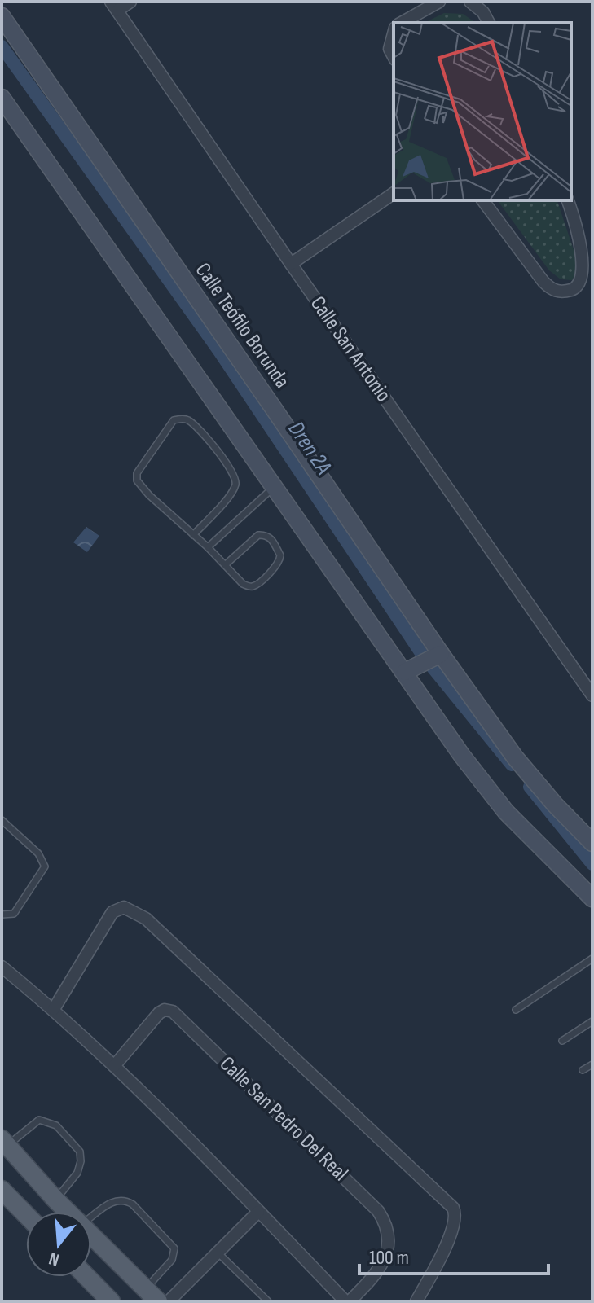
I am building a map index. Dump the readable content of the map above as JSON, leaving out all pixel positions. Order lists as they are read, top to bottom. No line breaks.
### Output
{"streets":{"main road":["Calle Teófilo Borunda"],"street":["Calle San Antonio","Calle San Pedro Del Real"]},"water":["Dren 2A"],"scale_bar":"100 m","north":"bottom"}
